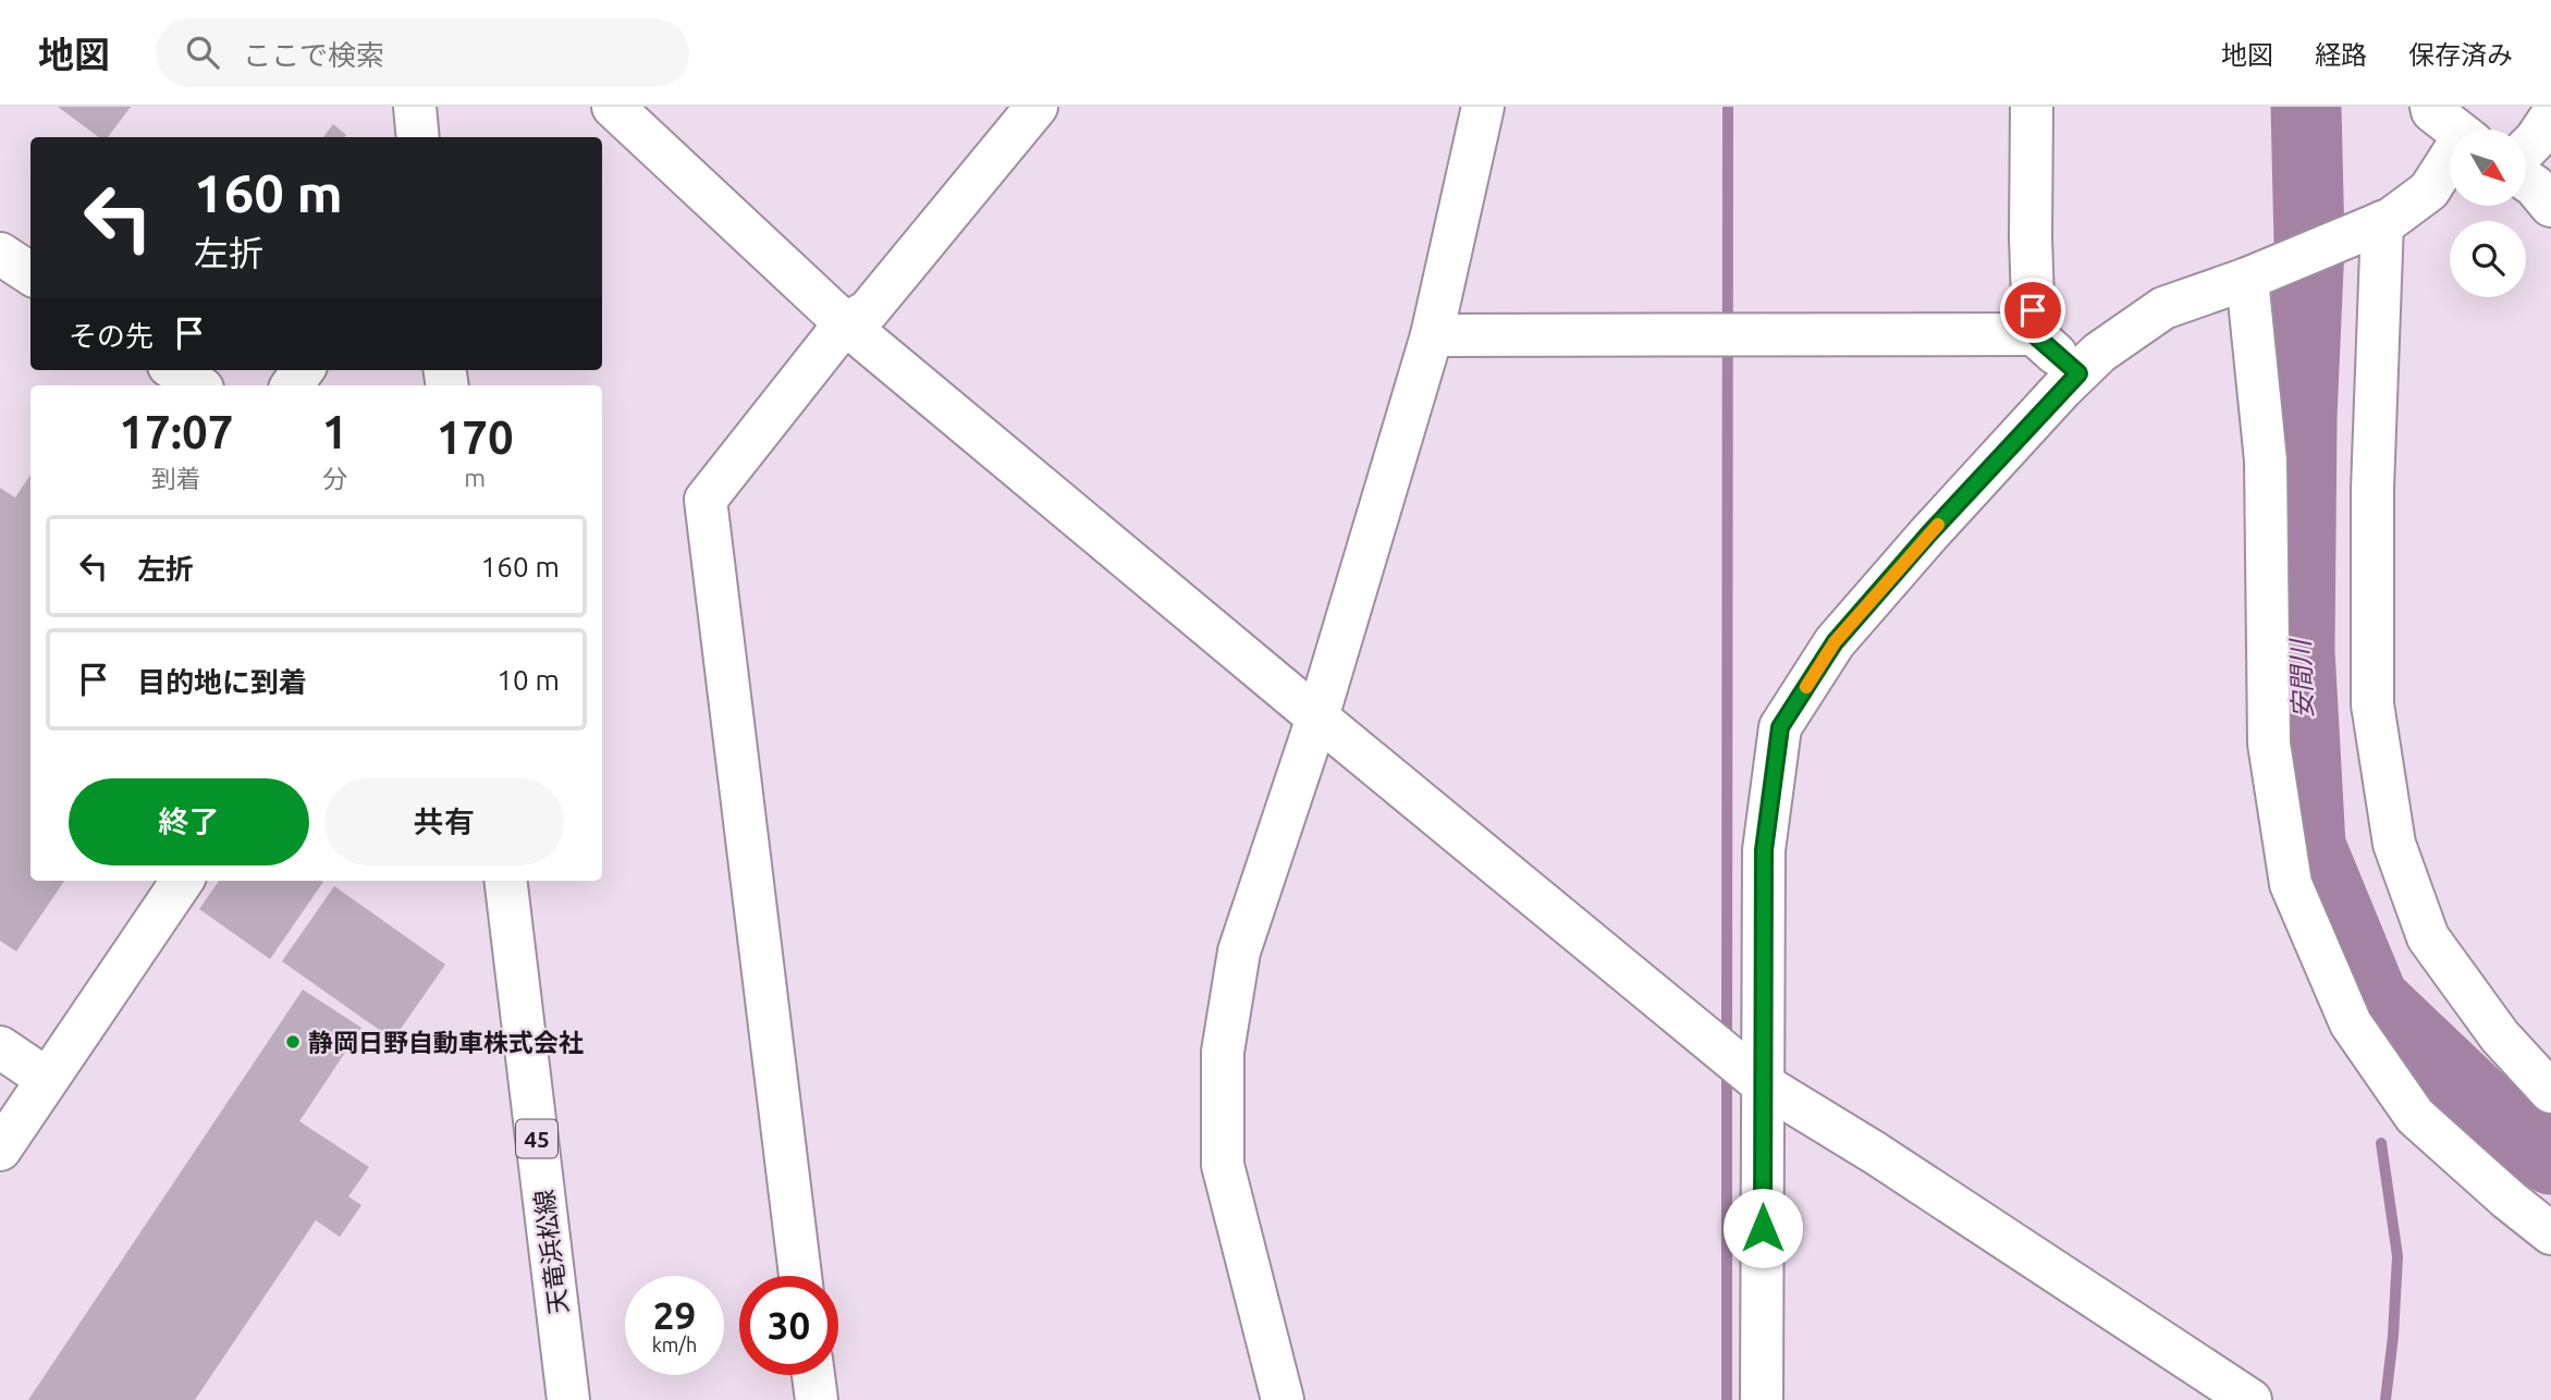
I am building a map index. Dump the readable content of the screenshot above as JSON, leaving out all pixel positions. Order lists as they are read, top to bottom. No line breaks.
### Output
{"streets":{"street":["45","天竜浜松線"]},"water":["安間川"],"places":["静岡日野自動車株式会社"],"north":"bottom right","page":{"header":"地図","search":"ここで検索","nav":["地図","経路","保存済み"],"turn":["160 m","左折"],"then":"その先","eta":["17:07","到着","1","分","170","m"],"list":[{"name":"左折","value":"160 m"},{"name":"目的地に到着","value":"10 m"}],"buttons":["終了","共有"],"speed":"29 km/h","limit":"30"}}
